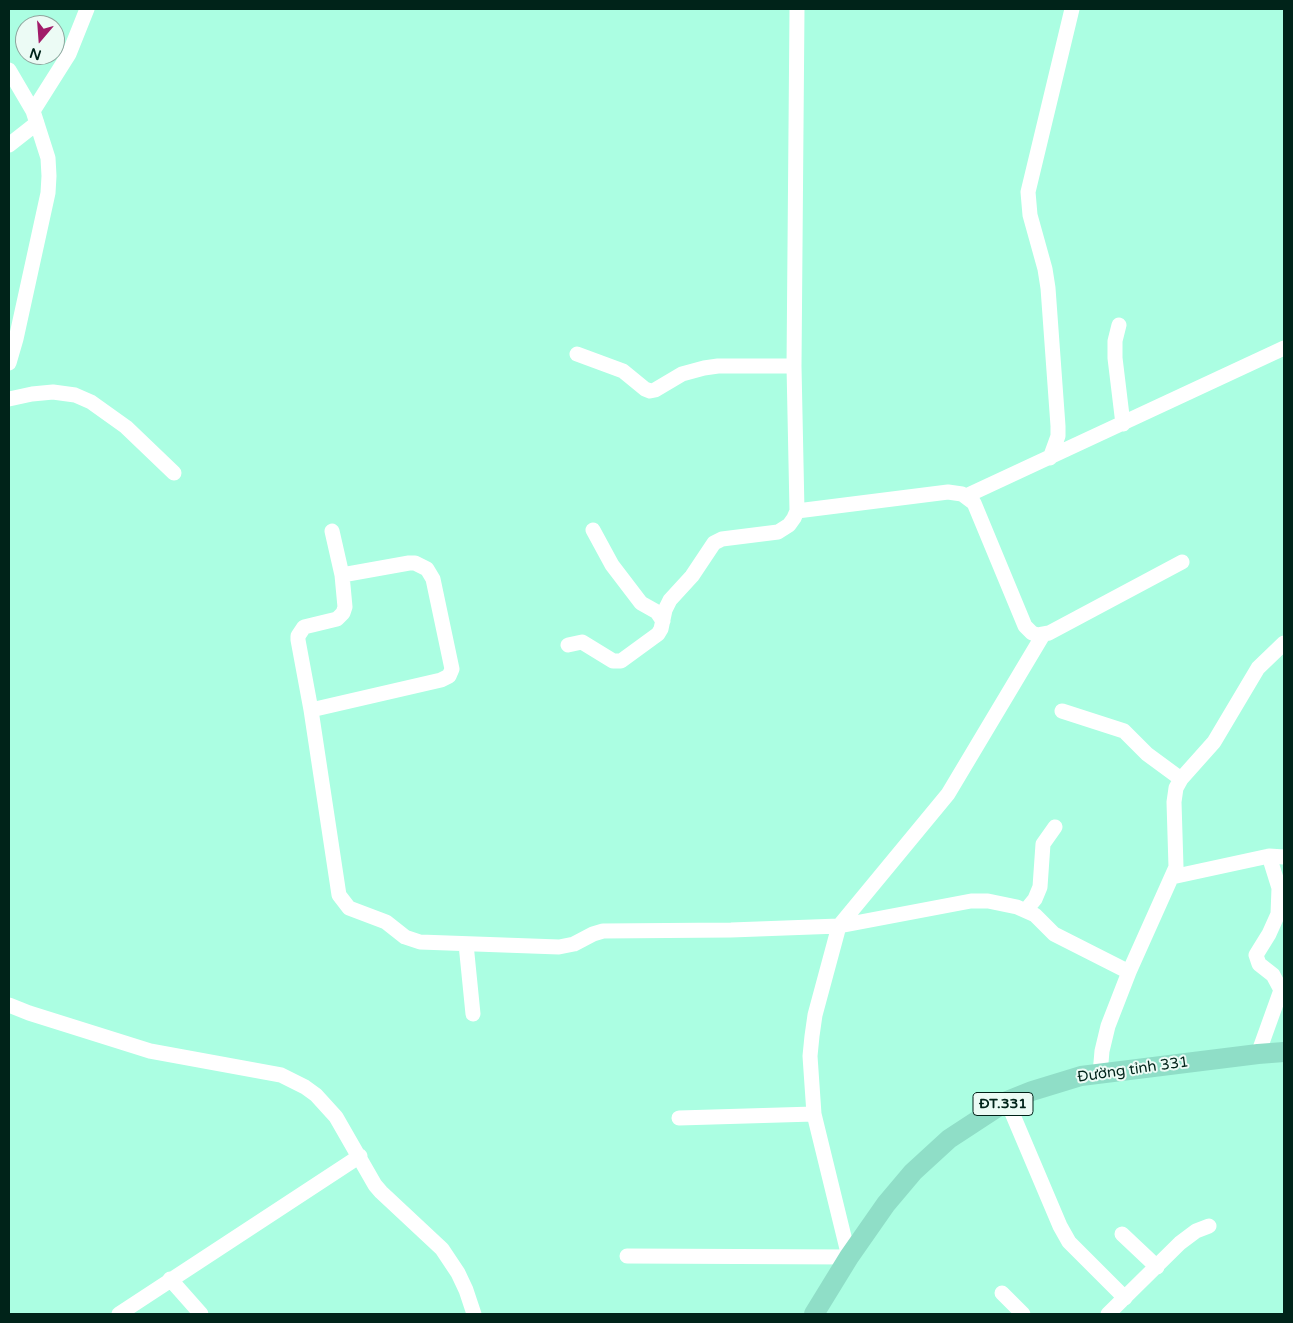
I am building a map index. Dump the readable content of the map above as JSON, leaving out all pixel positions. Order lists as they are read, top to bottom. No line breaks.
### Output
{"streets":{"main road":["Đường tỉnh 331","ĐT.331"]},"north":"bottom"}
